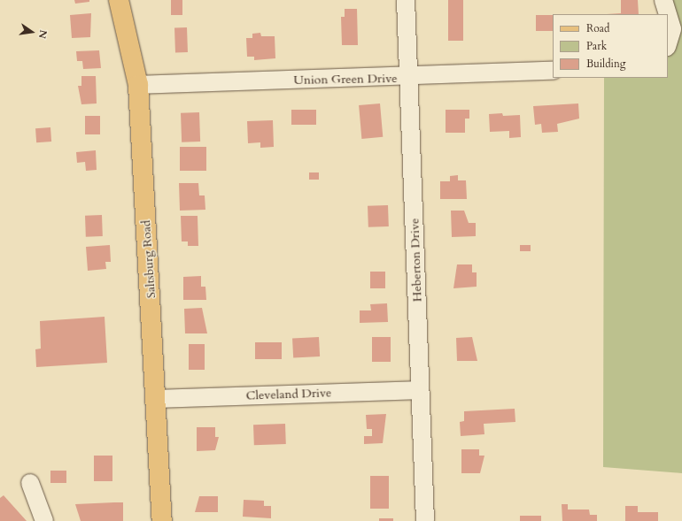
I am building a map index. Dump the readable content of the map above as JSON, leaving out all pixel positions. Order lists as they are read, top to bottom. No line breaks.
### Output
{"streets":{"main road":["Saltsburg Road"],"street":["Union Green Drive","Heberton Drive","Cleveland Drive"]},"crossings":[["Union Green Drive","Saltsburg Road"],["Union Green Drive","Heberton Drive"],["Saltsburg Road","Cleveland Drive"],["Heberton Drive","Cleveland Drive"]],"legend":["Road","Park","Building"],"north":"right"}
